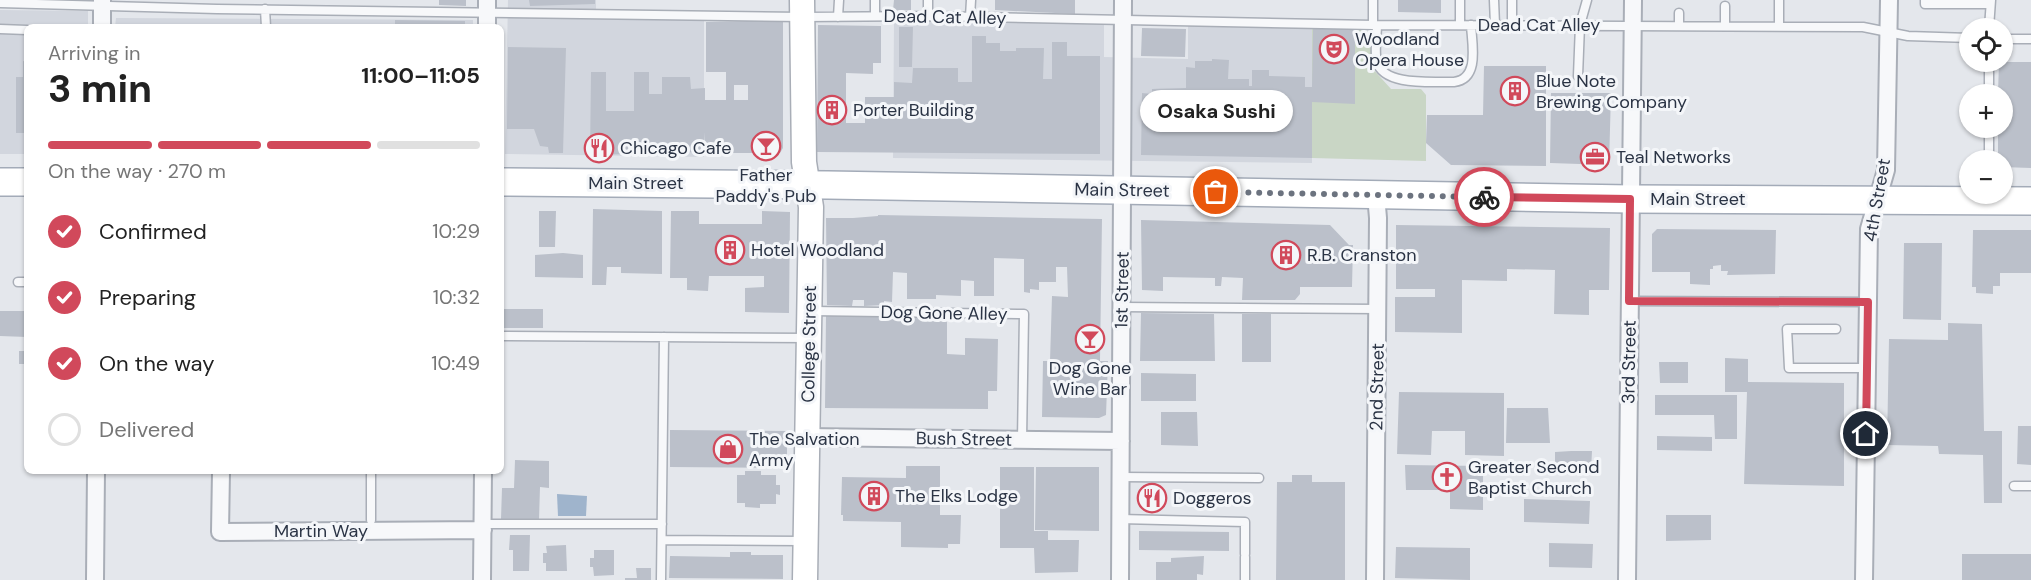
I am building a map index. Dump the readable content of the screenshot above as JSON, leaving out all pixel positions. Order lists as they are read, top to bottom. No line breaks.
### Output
{"streets":{"main road":["Main Street"],"street":["4th Street","1st Street","College Street","3rd Street","2nd Street","Bush Street","Martin Way"],"lane":["Dead Cat Alley","Dog Gone Alley"]},"crossings":[["Dead Cat Alley","4th Street"],["Dead Cat Alley","1st Street"],["Dead Cat Alley","College Street"],["Dead Cat Alley","3rd Street"],["Main Street","4th Street"],["Main Street","1st Street"],["Main Street","College Street"],["Main Street","3rd Street"],["Main Street","2nd Street"],["1st Street","Bush Street"],["Dog Gone Alley","College Street"],["Dog Gone Alley","Bush Street"],["College Street","Bush Street"]],"places":{"theatre":["Woodland Opera House"],"building":["Blue Note Brewing Company","Porter Building","Hotel Woodland","R.B. Cranston","The Elks Lodge"],"bar":["Father Paddy's Pub","Dog Gone Wine Bar"],"restaurant":["Chicago Cafe","Doggeros"],"office":["Teal Networks"],"other":["Osaka Sushi"],"shop":["The Salvation Army"],"church":["Greater Second Baptist Church"]},"page":{"map_buttons":["+","−"],"heading":["3 min","Arriving in","11:00–11:05"],"bubble":"Osaka Sushi","bar":"On the way · 270 m","list":[["Confirmed","10:29"],["Preparing","10:32"],["On the way","10:49"],"Delivered"]}}
